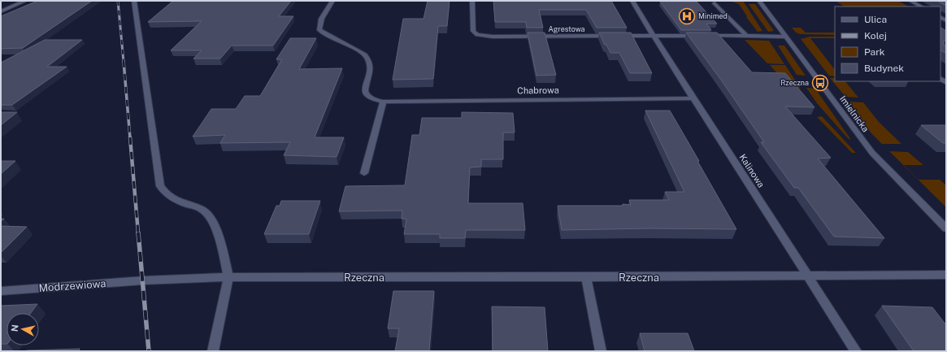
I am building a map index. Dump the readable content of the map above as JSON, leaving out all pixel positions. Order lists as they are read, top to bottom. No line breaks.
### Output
{"streets":{"street":["Agrestowa","Chabrowa","Imielnicka","Kalinowa","Rzeczna","Modrzewiowa"]},"crossings":[["Agrestowa","Kalinowa"],["Chabrowa","Kalinowa"],["Kalinowa","Rzeczna"],["Rzeczna","Modrzewiowa"]],"places":{"hospital":["Minimed"],"bus stop":["Rzeczna"]},"legend":["Ulica","Kolej","Park","Budynek"],"north":"left"}
